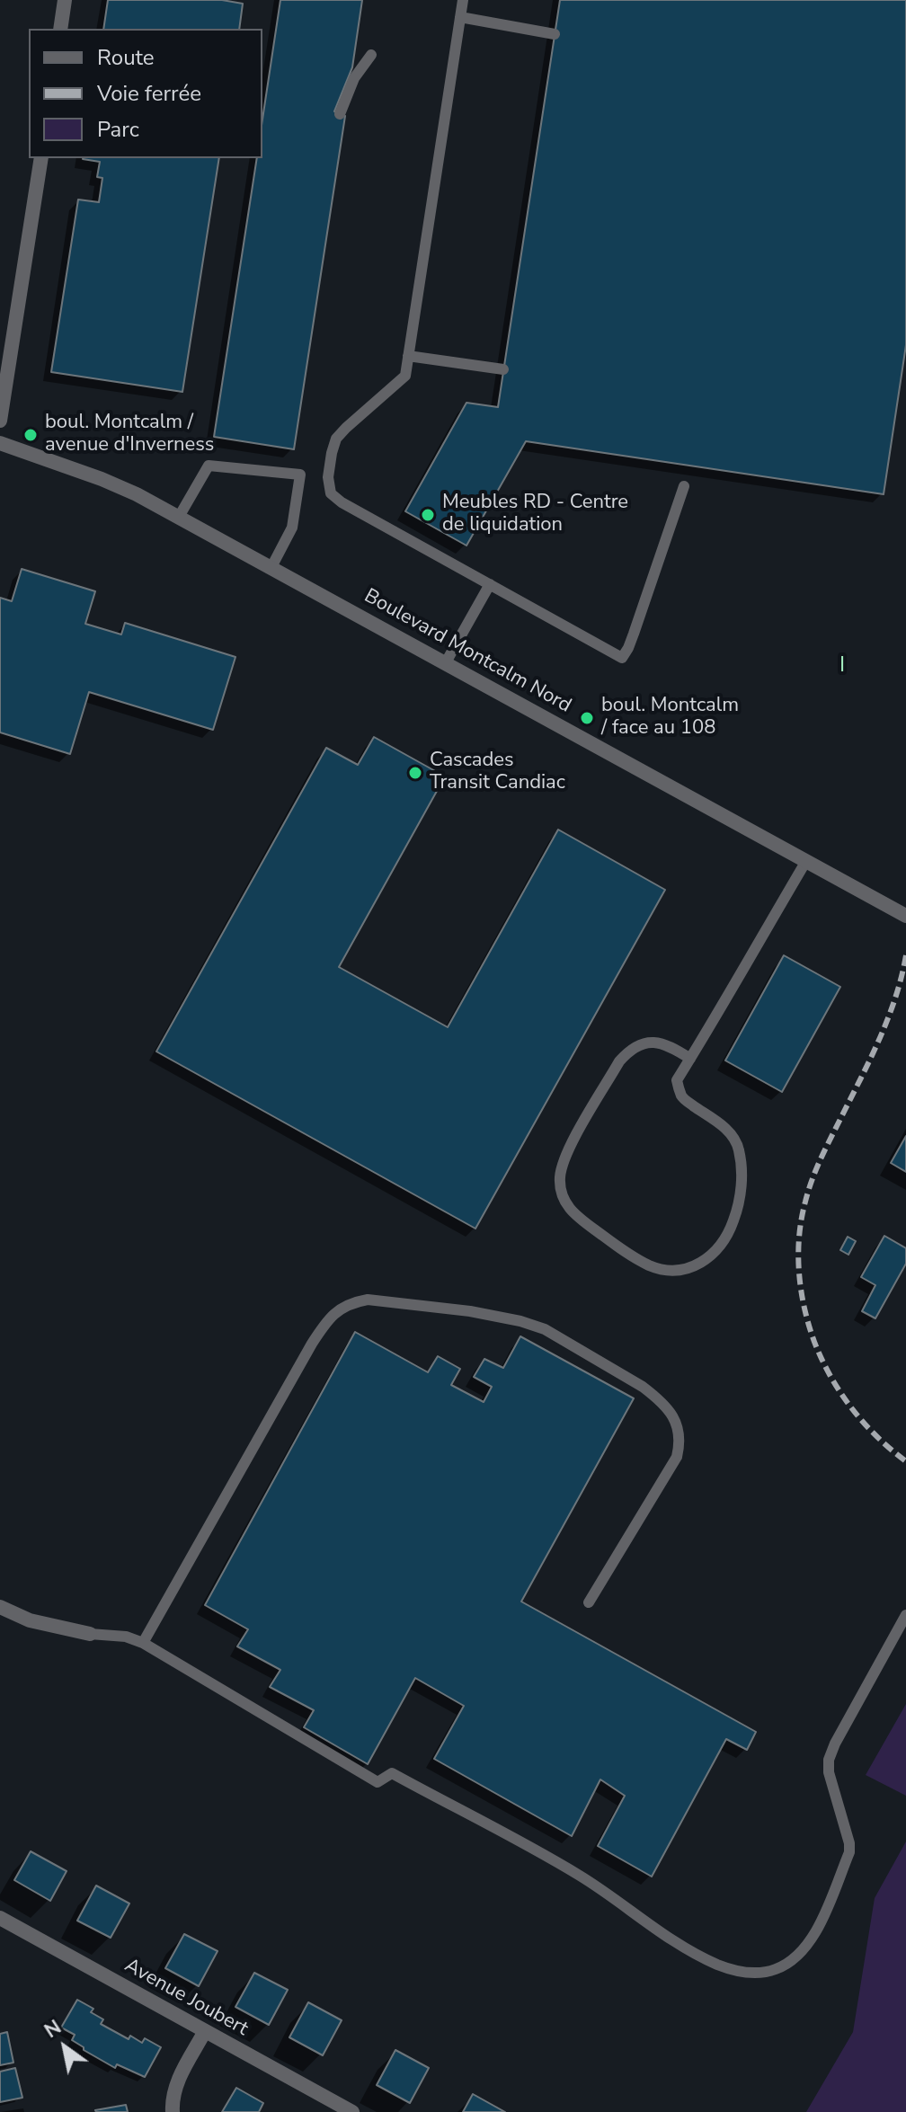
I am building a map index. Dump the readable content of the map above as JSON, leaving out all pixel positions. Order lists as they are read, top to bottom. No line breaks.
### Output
{"streets":{"street":["Boulevard Montcalm Nord","Avenue Joubert"]},"districts":["I"],"places":["boul. Montcalm / avenue d'Inverness","Meubles RD - Centre de liquidation","boul. Montcalm / face au 108","Cascades Transit Candiac"],"legend":["Route","Voie ferrée","Parc"],"north":"top left"}
